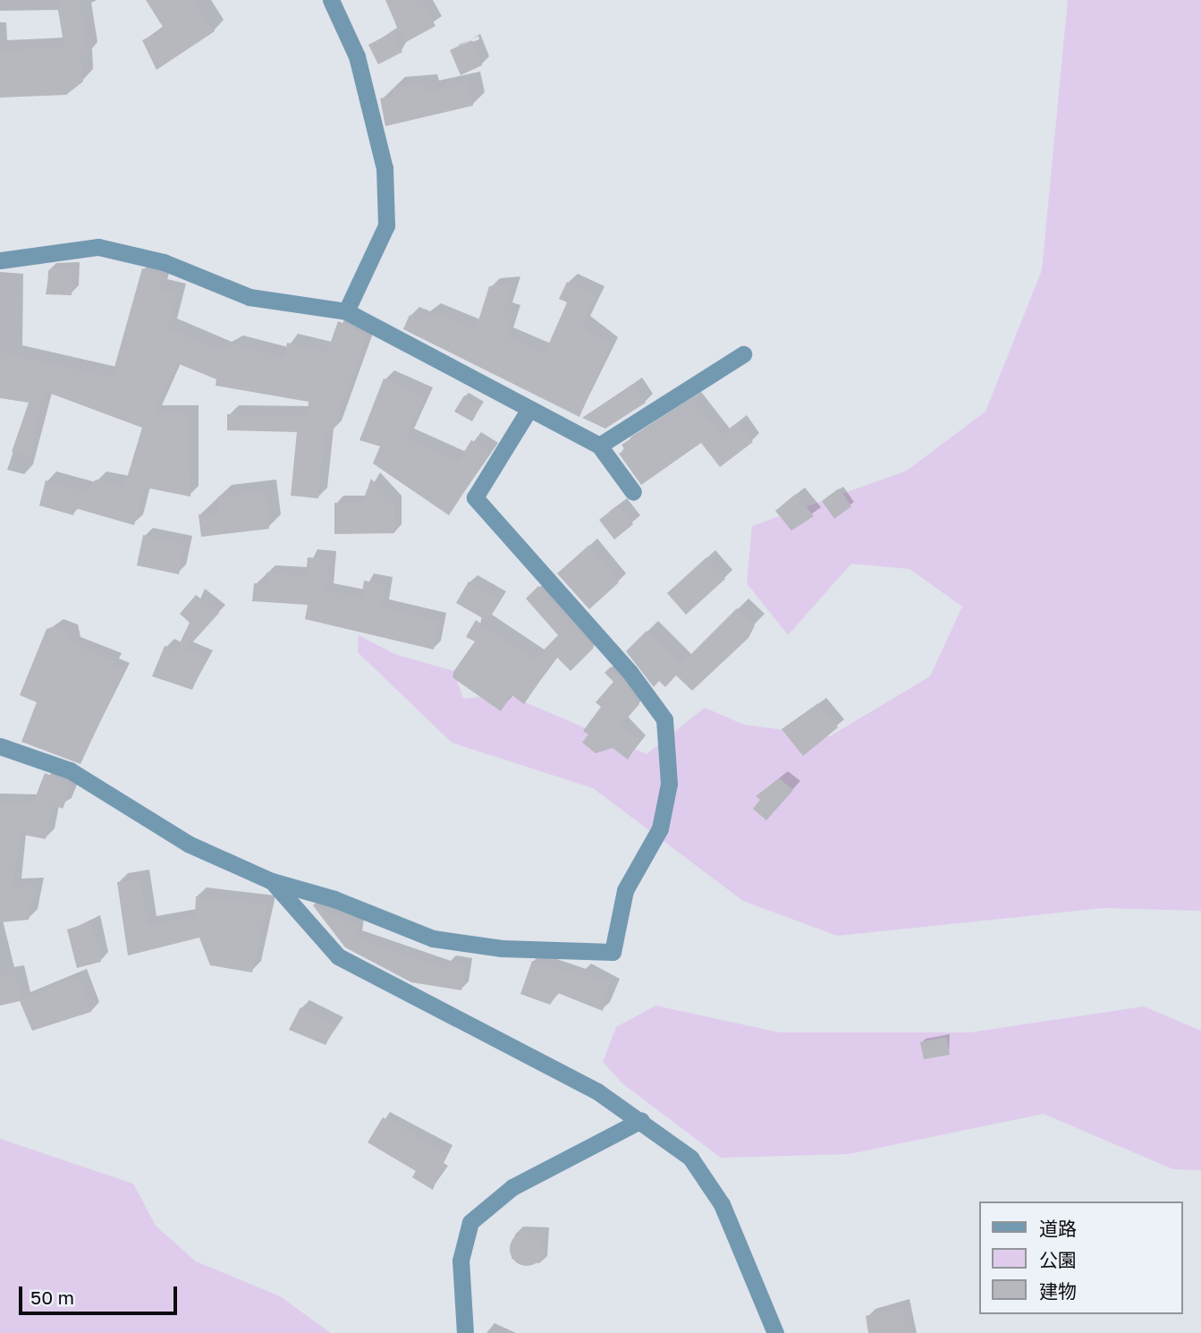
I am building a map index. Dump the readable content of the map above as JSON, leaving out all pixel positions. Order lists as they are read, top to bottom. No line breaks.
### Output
{"legend":["道路","公園","建物"],"scale_bar":"50 m"}
